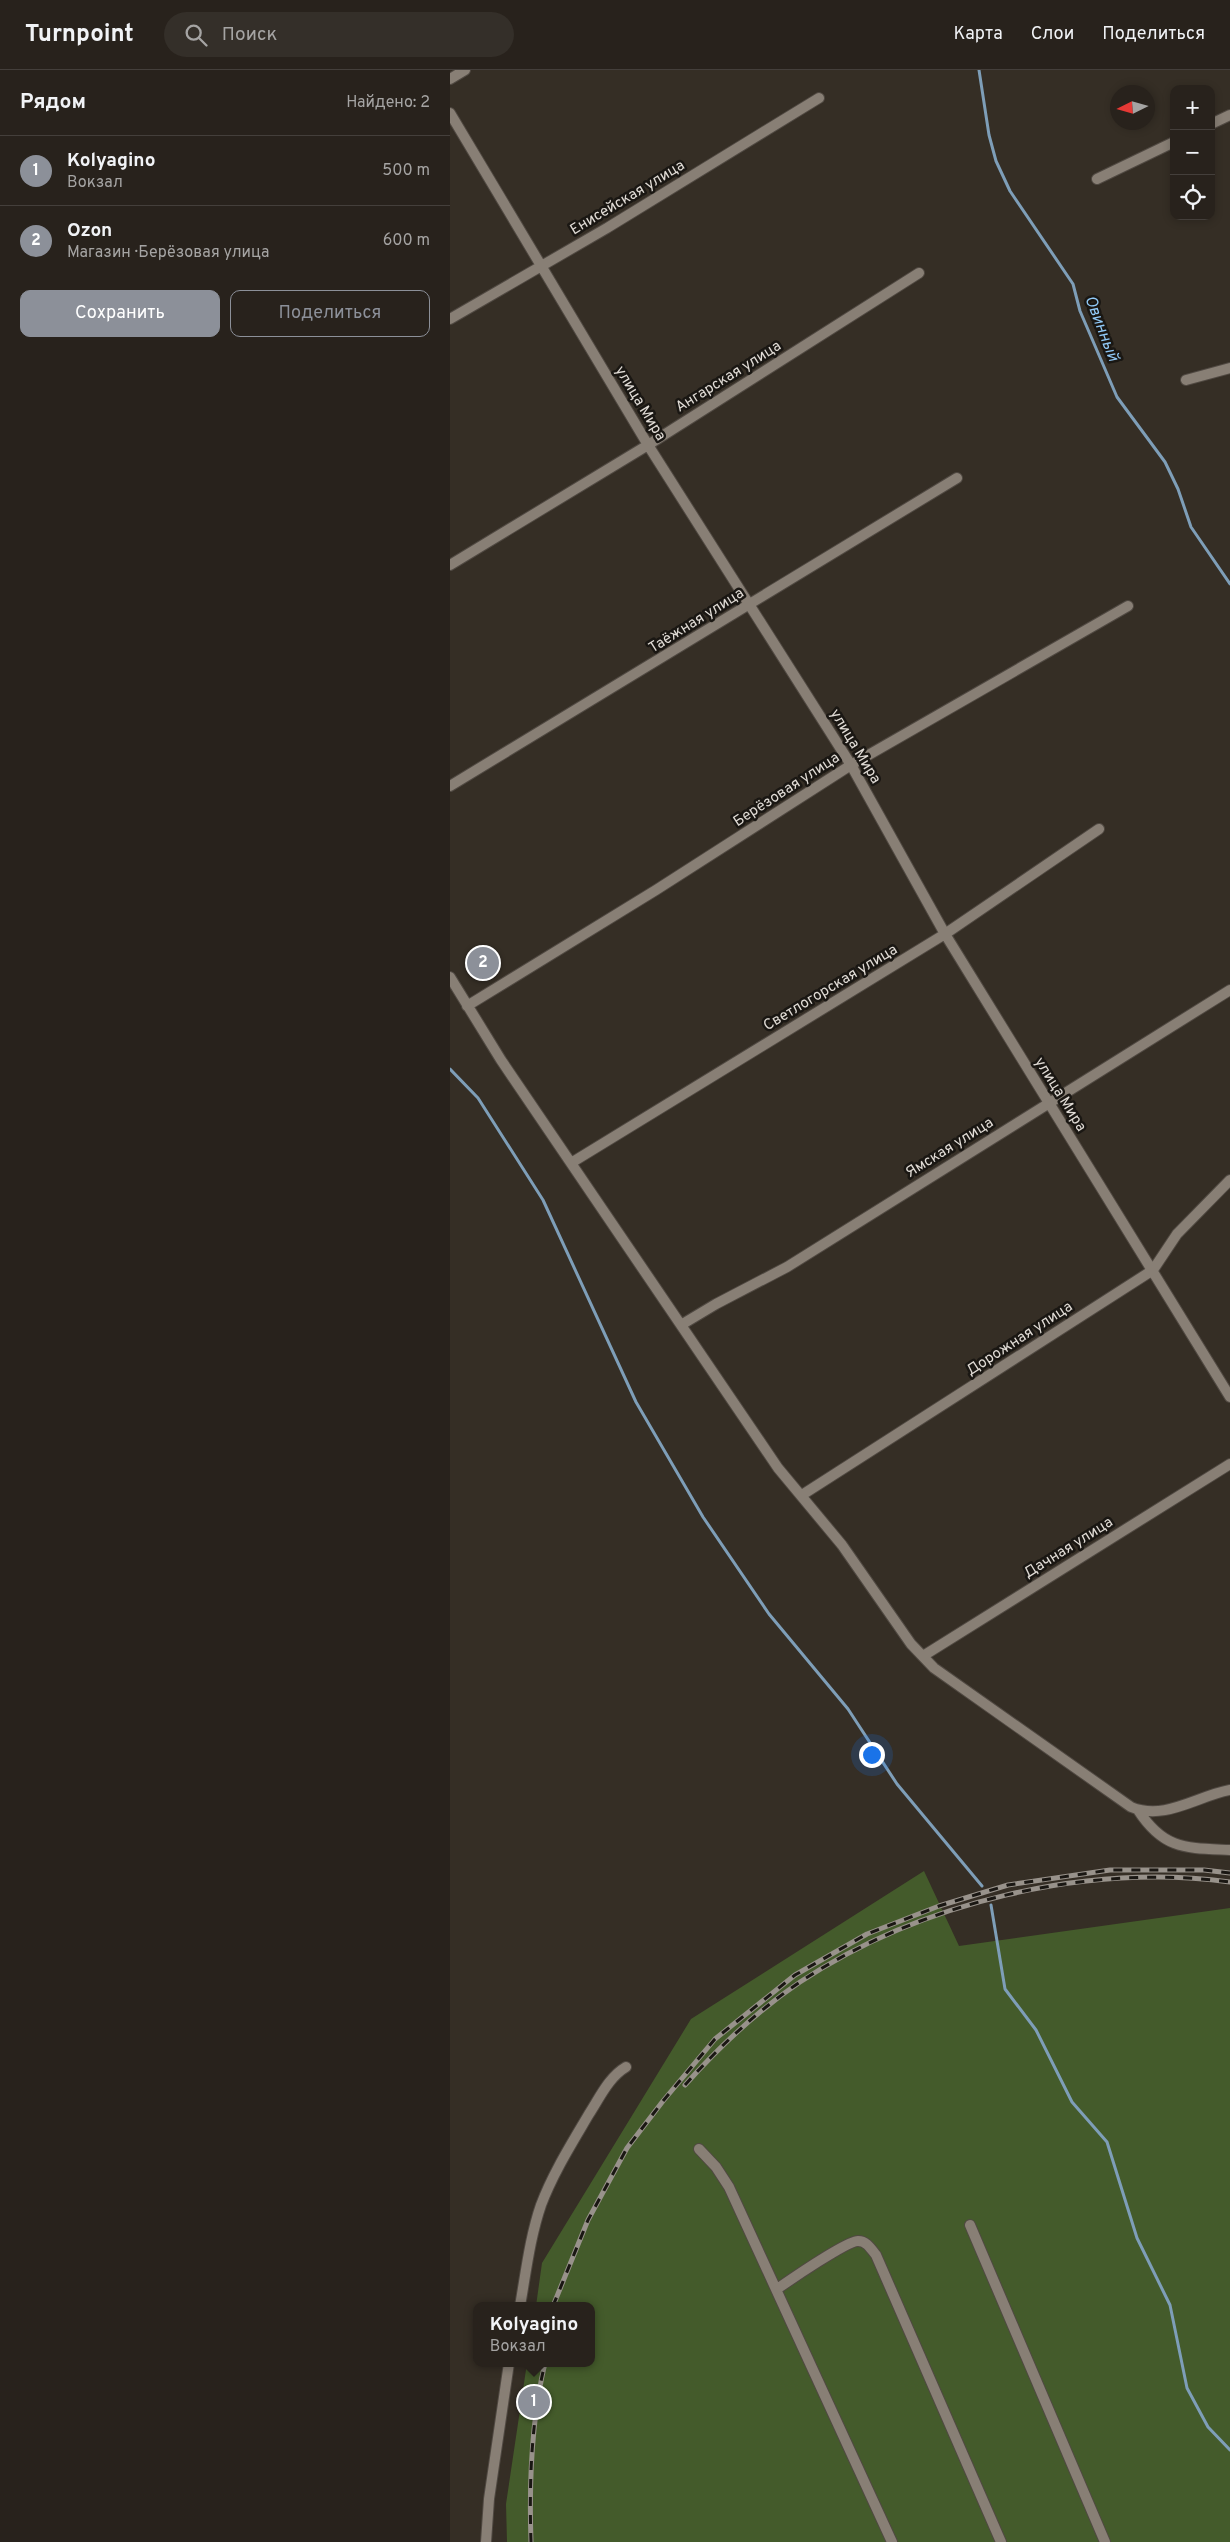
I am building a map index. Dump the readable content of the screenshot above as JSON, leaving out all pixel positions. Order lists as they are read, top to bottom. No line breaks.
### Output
{"streets":{"street":["Енисейская улица","Ангарская улица","улица Мира","Таёжная улица","Берёзовая улица","Светлогорская улица","Ямская улица","Дорожная улица","Дачная улица"]},"crossings":[["Енисейская улица","улица Мира"],["Ангарская улица","улица Мира"],["улица Мира","Таёжная улица"],["улица Мира","Берёзовая улица"],["улица Мира","Светлогорская улица"],["улица Мира","Ямская улица"],["улица Мира","Дорожная улица"]],"water":["Овинный"],"north":"left","page":{"header":"Turnpoint","search":"Поиск","nav":["Карта","Слои","Поделиться"],"heading":["Рядом","Найдено: 2"],"map_buttons":["+","−"],"list":[{"mark":"1","name":"Kolyagino","note":"Вокзал","value":"500 m"},{"mark":"2","name":"Ozon","note":"Магазин · Берёзовая улица","value":"600 m"}],"buttons":["Сохранить","Поделиться"],"pins":["2","1"],"popup":["Kolyagino","Вокзал"]}}
